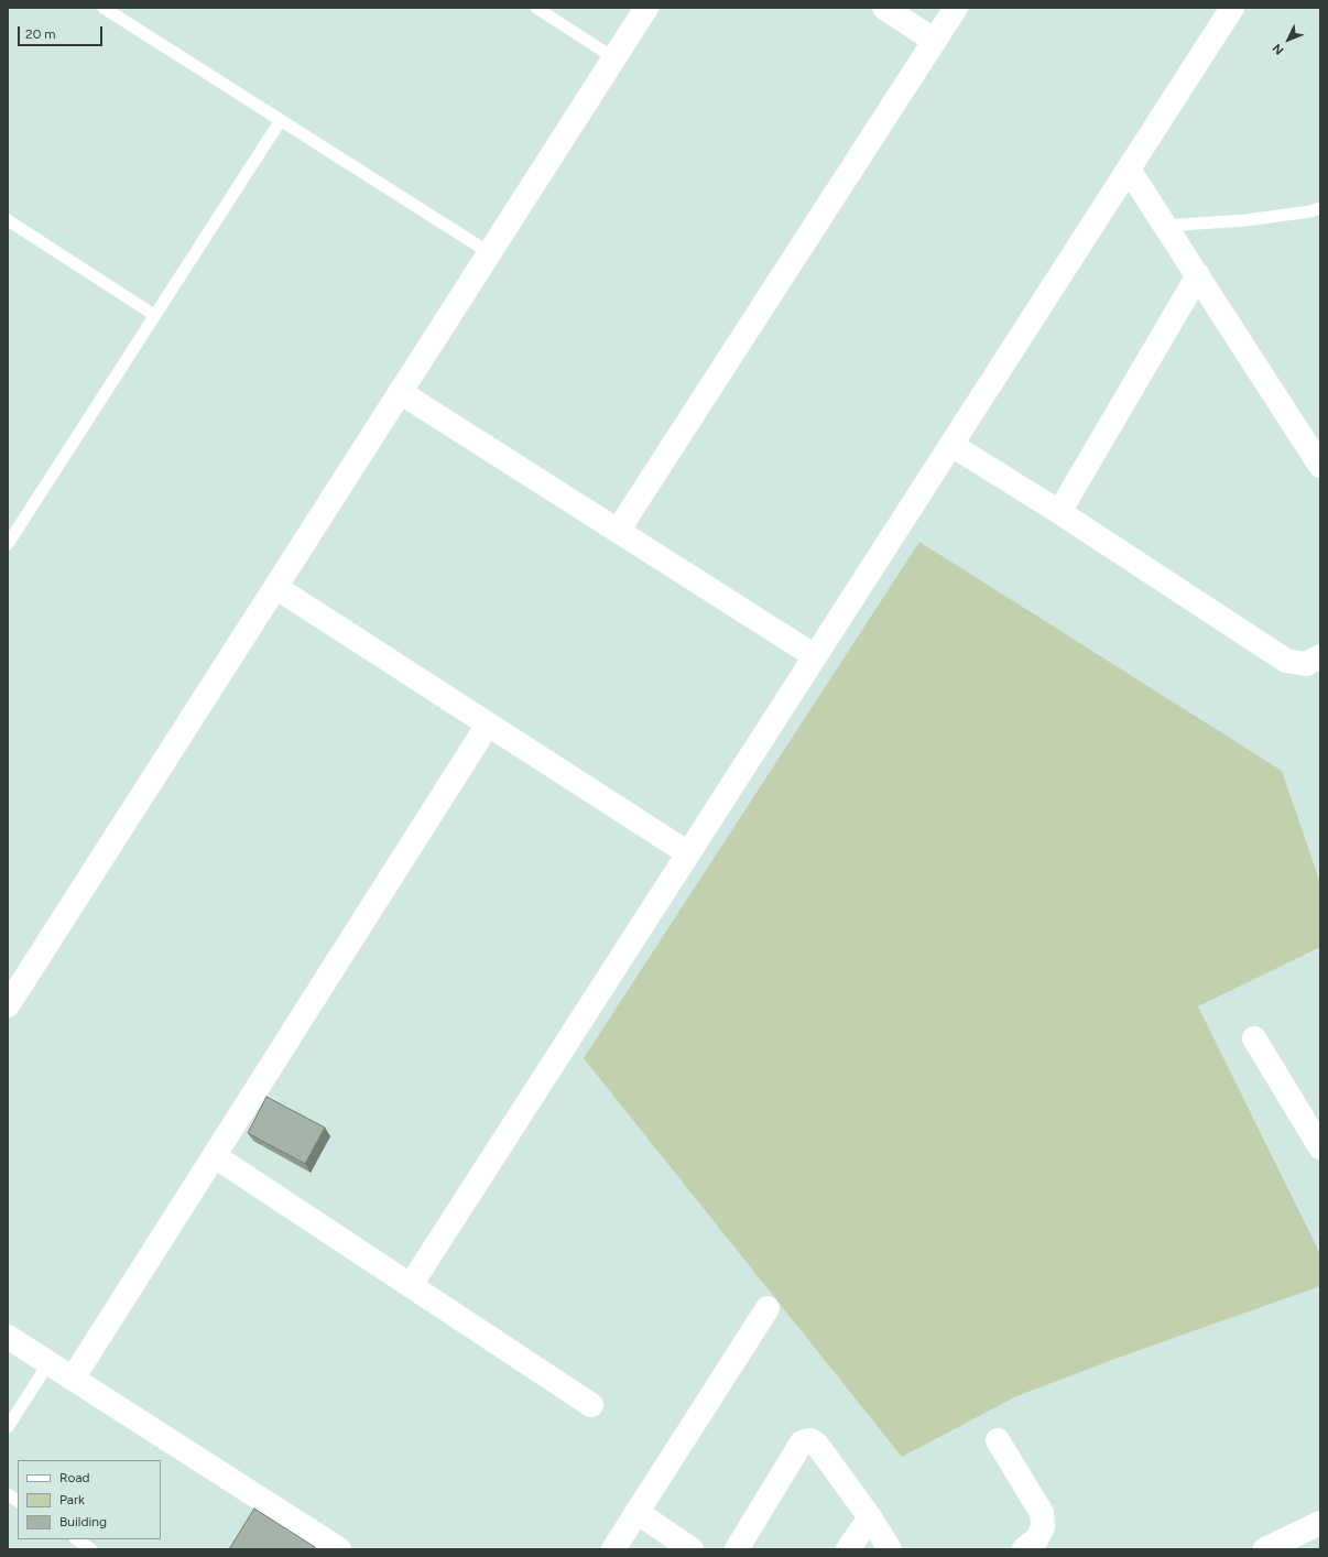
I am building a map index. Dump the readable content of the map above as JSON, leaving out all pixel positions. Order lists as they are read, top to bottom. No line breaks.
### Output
{"legend":["Road","Park","Building"],"scale_bar":"20 m","north":"bottom left"}
